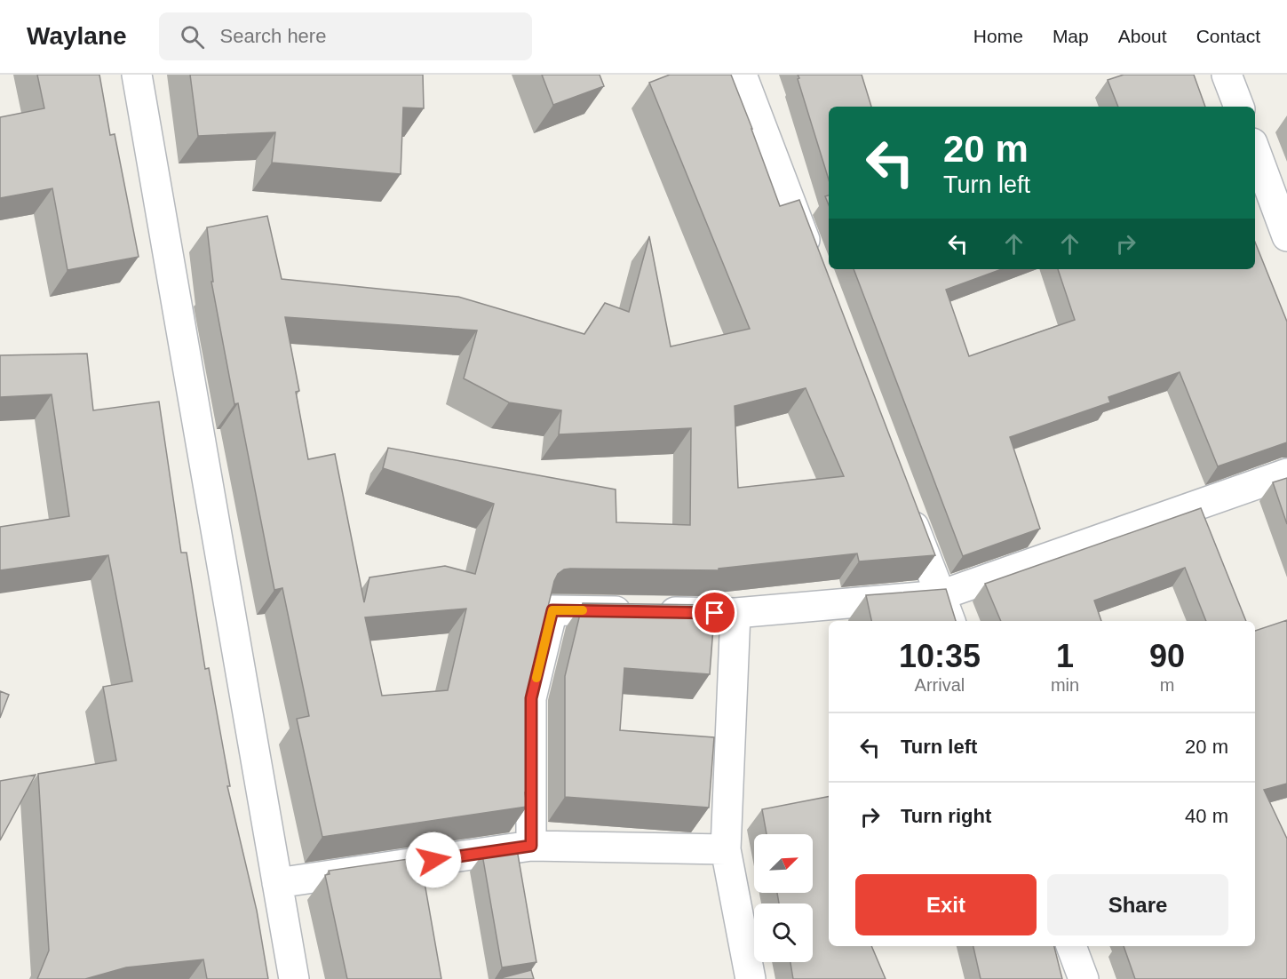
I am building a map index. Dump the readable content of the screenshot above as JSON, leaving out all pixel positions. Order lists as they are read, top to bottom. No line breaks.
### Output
{"north":"top right","page":{"header":"Waylane","search":"Search here","nav":["Home","Map","About","Contact"],"turn":["20 m","Turn left"],"eta":["10:35","Arrival","1","min","90","m"],"list":[{"name":"Turn left","value":"20 m"},{"name":"Turn right","value":"40 m"}],"buttons":["Exit","Share"]}}
